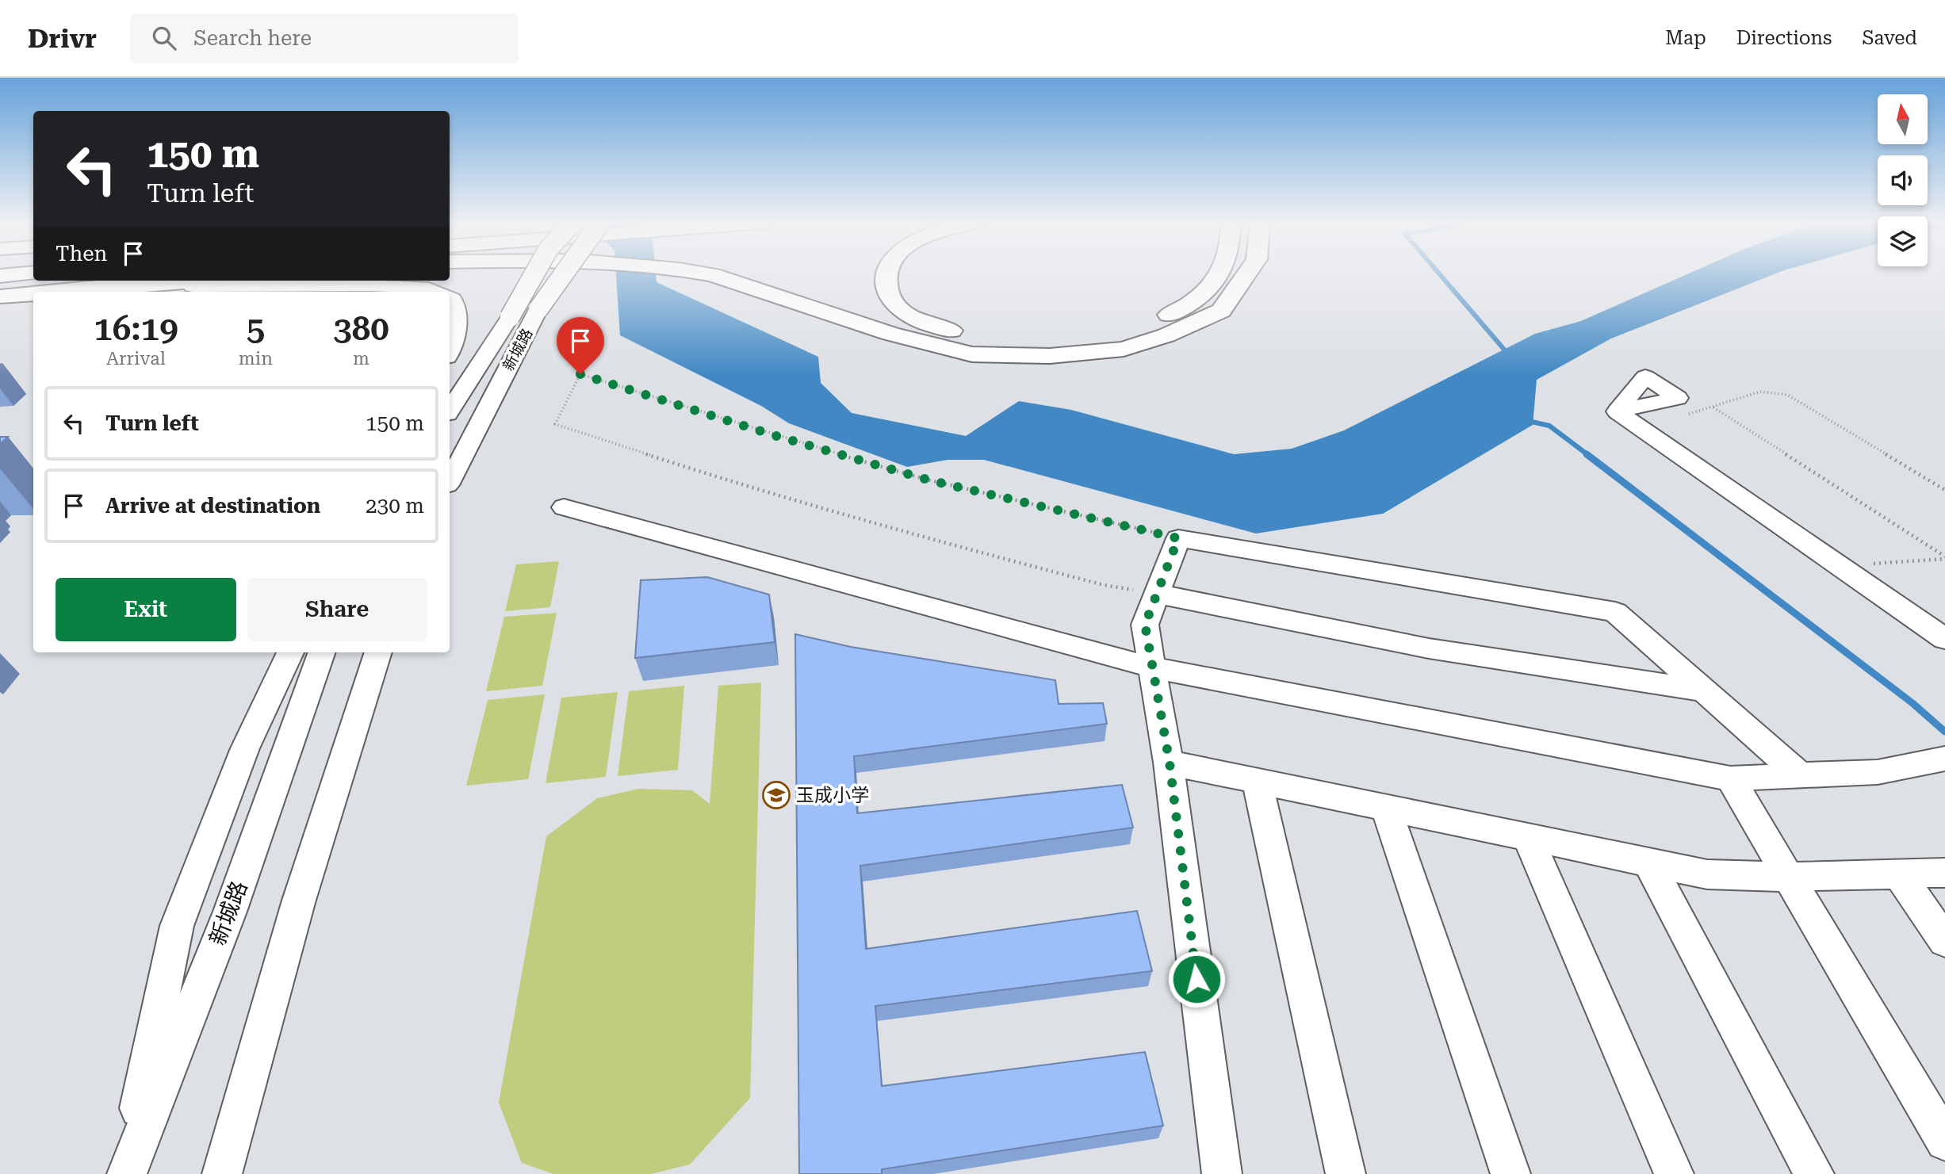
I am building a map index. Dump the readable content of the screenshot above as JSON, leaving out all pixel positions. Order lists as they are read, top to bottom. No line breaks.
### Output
{"streets":{"street":["新城路"]},"places":{"school or university":["玉成小学"]},"north":"top","page":{"header":"Drivr","search":"Search here","nav":["Map","Directions","Saved"],"turn":["150 m","Turn left"],"then":"Then","eta":["16:19","Arrival","5","min","380","m"],"list":[{"name":"Turn left","value":"150 m"},{"name":"Arrive at destination","value":"230 m"}],"buttons":["Exit","Share"]}}
